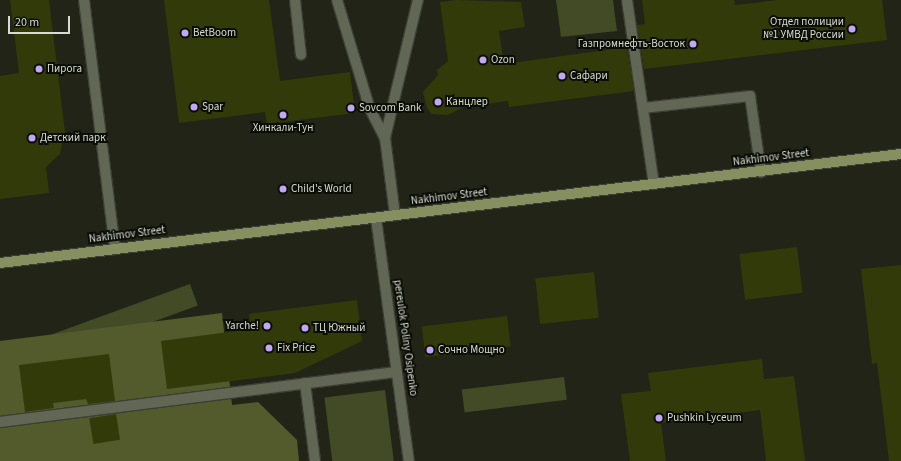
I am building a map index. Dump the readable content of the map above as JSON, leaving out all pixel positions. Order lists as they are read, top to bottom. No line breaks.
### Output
{"streets":{"main road":["Nakhimov Street"],"street":["pereulok Poliny Osipenko"]},"crossings":[["Nakhimov Street","pereulok Poliny Osipenko"]],"places":["Отдел полиции №1 УМВД России","BetBoom","Газпромнефть-Восток","Ozon","Пирога","Сафари","Канцлер","Spar","Sovcom Bank","Хинкали-Тун","Детский парк","Child's World","Yarche!","ТЦ Южный","Fix Price","Сочно Мощно","Pushkin Lyceum"],"scale_bar":"20 m"}
